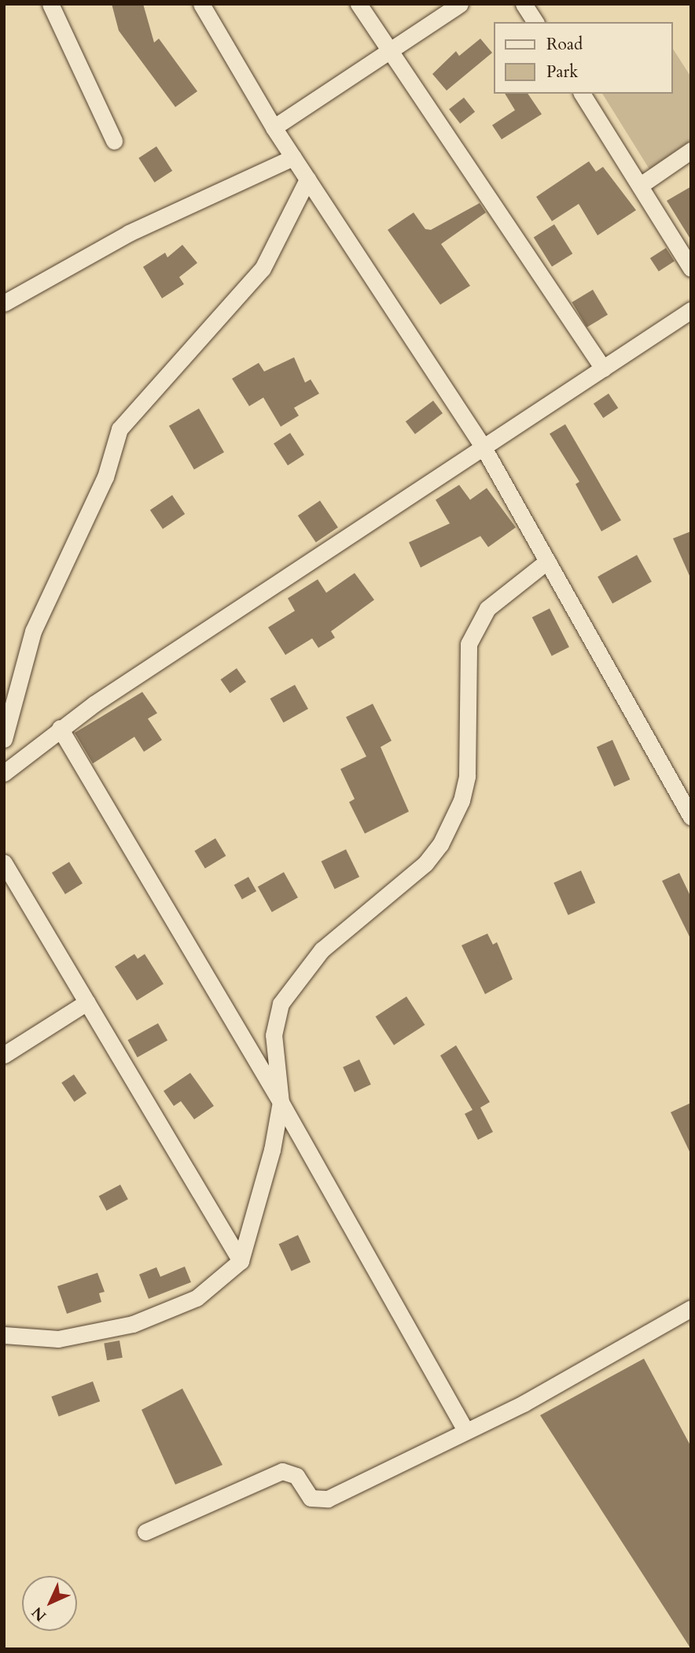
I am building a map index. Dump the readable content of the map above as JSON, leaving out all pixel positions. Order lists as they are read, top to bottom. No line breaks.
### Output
{"legend":["Road","Park"],"north":"bottom left"}
